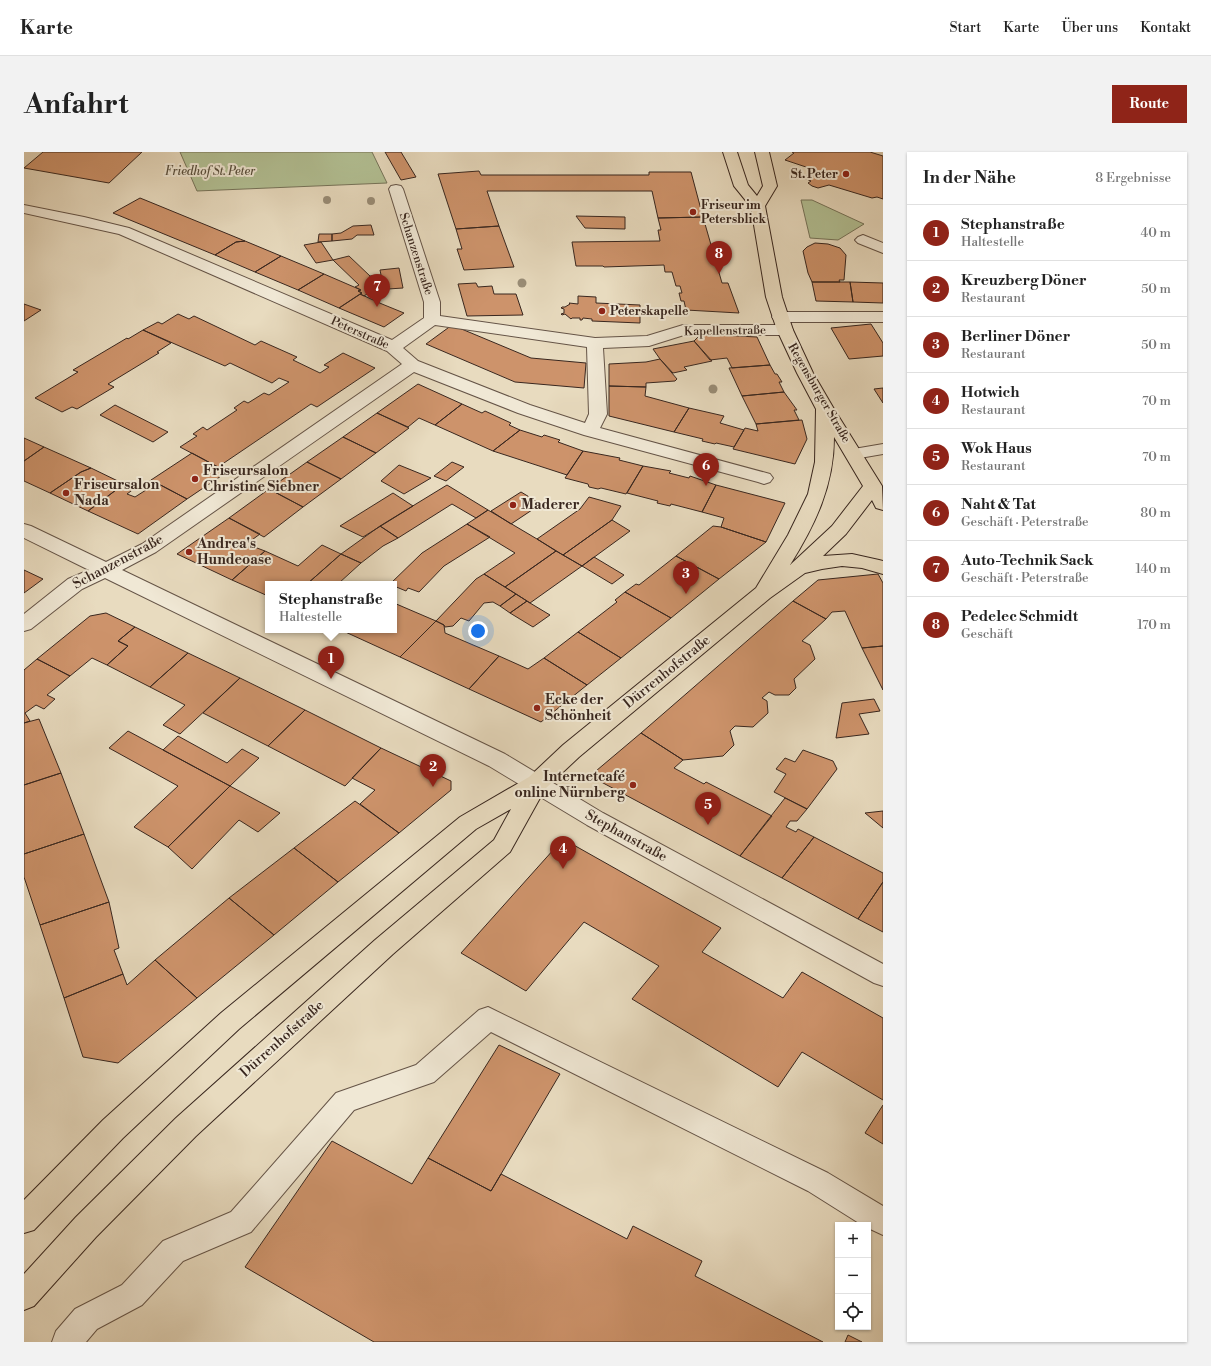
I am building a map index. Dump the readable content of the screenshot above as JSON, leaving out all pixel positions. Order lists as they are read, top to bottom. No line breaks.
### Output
{"streets":{"main road":["Regensburger Straße","Dürrenhofstraße"],"street":["Schanzenstraße","Kapellenstraße","Peterstraße","Stephanstraße"]},"crossings":[["Schanzenstraße","Kapellenstraße"],["Schanzenstraße","Peterstraße"],["Schanzenstraße","Stephanstraße"],["Kapellenstraße","Regensburger Straße"],["Regensburger Straße","Dürrenhofstraße"],["Dürrenhofstraße","Stephanstraße"]],"parks":["Friedhof St. Peter"],"places":["St. Peter","Friseur im Petersblick","Peterskapelle","Friseursalon Christine Siebner","Friseursalon Nada","Maderer","Andrea's Hundeoase","Ecke der Schönheit","Internetcafé online Nürnberg"],"page":{"header":"Karte","nav":["Start","Karte","Über uns","Kontakt"],"buttons":"Route","title":"Anfahrt","heading":["In der Nähe","8 Ergebnisse"],"list":[{"mark":"1","name":"Stephanstraße","note":"Haltestelle","value":"40 m"},{"mark":"2","name":"Kreuzberg Döner","note":"Restaurant","value":"50 m"},{"mark":"3","name":"Berliner Döner","note":"Restaurant","value":"50 m"},{"mark":"4","name":"Hotwich","note":"Restaurant","value":"70 m"},{"mark":"5","name":"Wok Haus","note":"Restaurant","value":"70 m"},{"mark":"6","name":"Naht & Tat","note":"Geschäft · Peterstraße","value":"80 m"},{"mark":"7","name":"Auto-Technik Sack","note":"Geschäft · Peterstraße","value":"140 m"},{"mark":"8","name":"Pedelec Schmidt","note":"Geschäft","value":"170 m"}],"pins":["8","7","6","3","1","2","5","4"],"popup":["Stephanstraße","Haltestelle"],"map_buttons":["+","−"]}}
